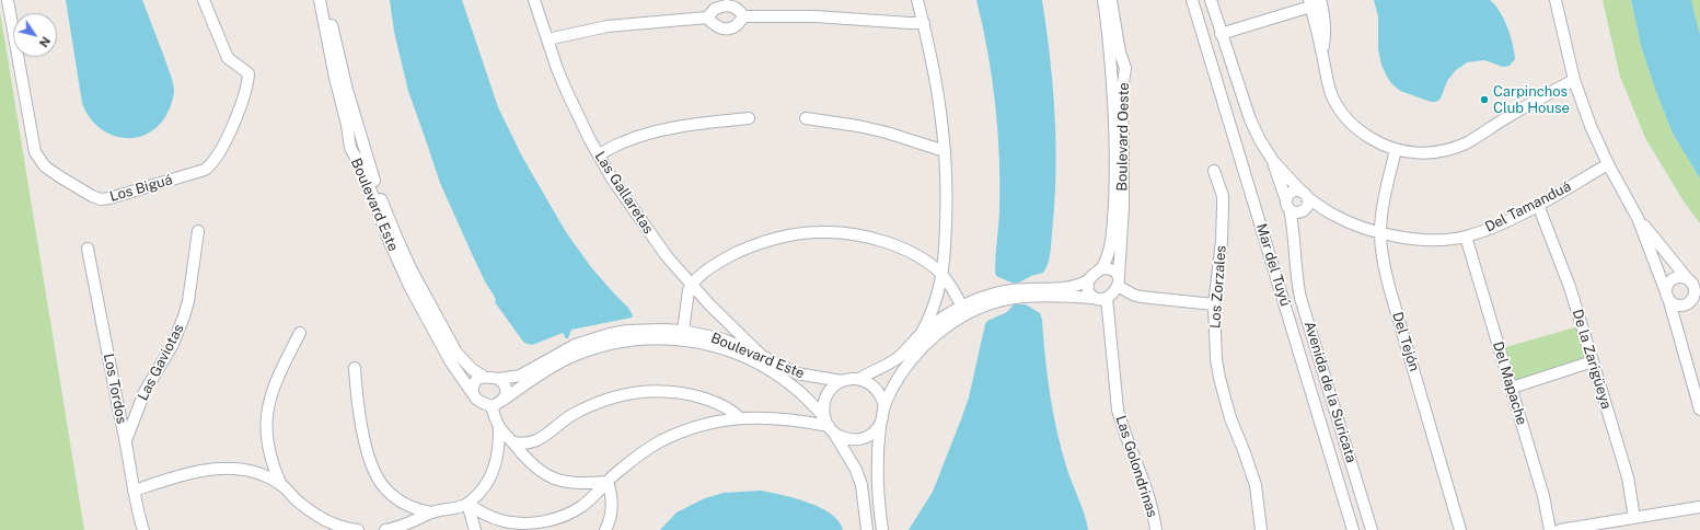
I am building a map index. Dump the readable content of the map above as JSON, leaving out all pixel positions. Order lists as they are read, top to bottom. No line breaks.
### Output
{"streets":{"street":["Boulevard Oeste","Los Biguá","Las Gallaretas","Boulevard Este","Del Tamanduá","Mar del Tuyú","Los Zorzales","Del Tejón","De la Zarigüeya","Las Gaviotas","Del Mapache","Los Tordos","Avenida de la Suricata","Las Golondrinas"]},"crossings":[["Boulevard Oeste","Las Golondrinas"],["Las Gallaretas","Boulevard Este"],["Del Tamanduá","Del Tejón"],["Del Tamanduá","De la Zarigüeya"],["Del Tamanduá","Del Mapache"],["Del Tamanduá","Avenida de la Suricata"],["Las Gaviotas","Los Tordos"]],"places":["Carpinchos Club House"],"north":"bottom right"}
